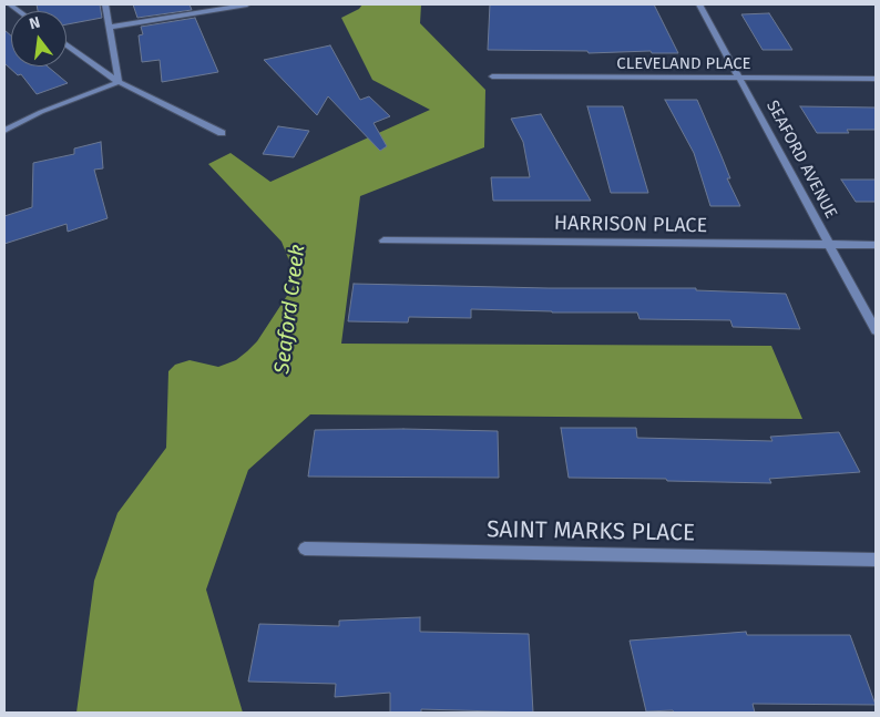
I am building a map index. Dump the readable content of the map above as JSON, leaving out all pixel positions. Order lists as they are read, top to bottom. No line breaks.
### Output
{"streets":{"street":["CLEVELAND PLACE","SEAFORD AVENUE","HARRISON PLACE","SAINT MARKS PLACE"]},"crossings":[["CLEVELAND PLACE","SEAFORD AVENUE"],["SEAFORD AVENUE","HARRISON PLACE"]],"water":["Seaford Creek"],"north":"top"}
